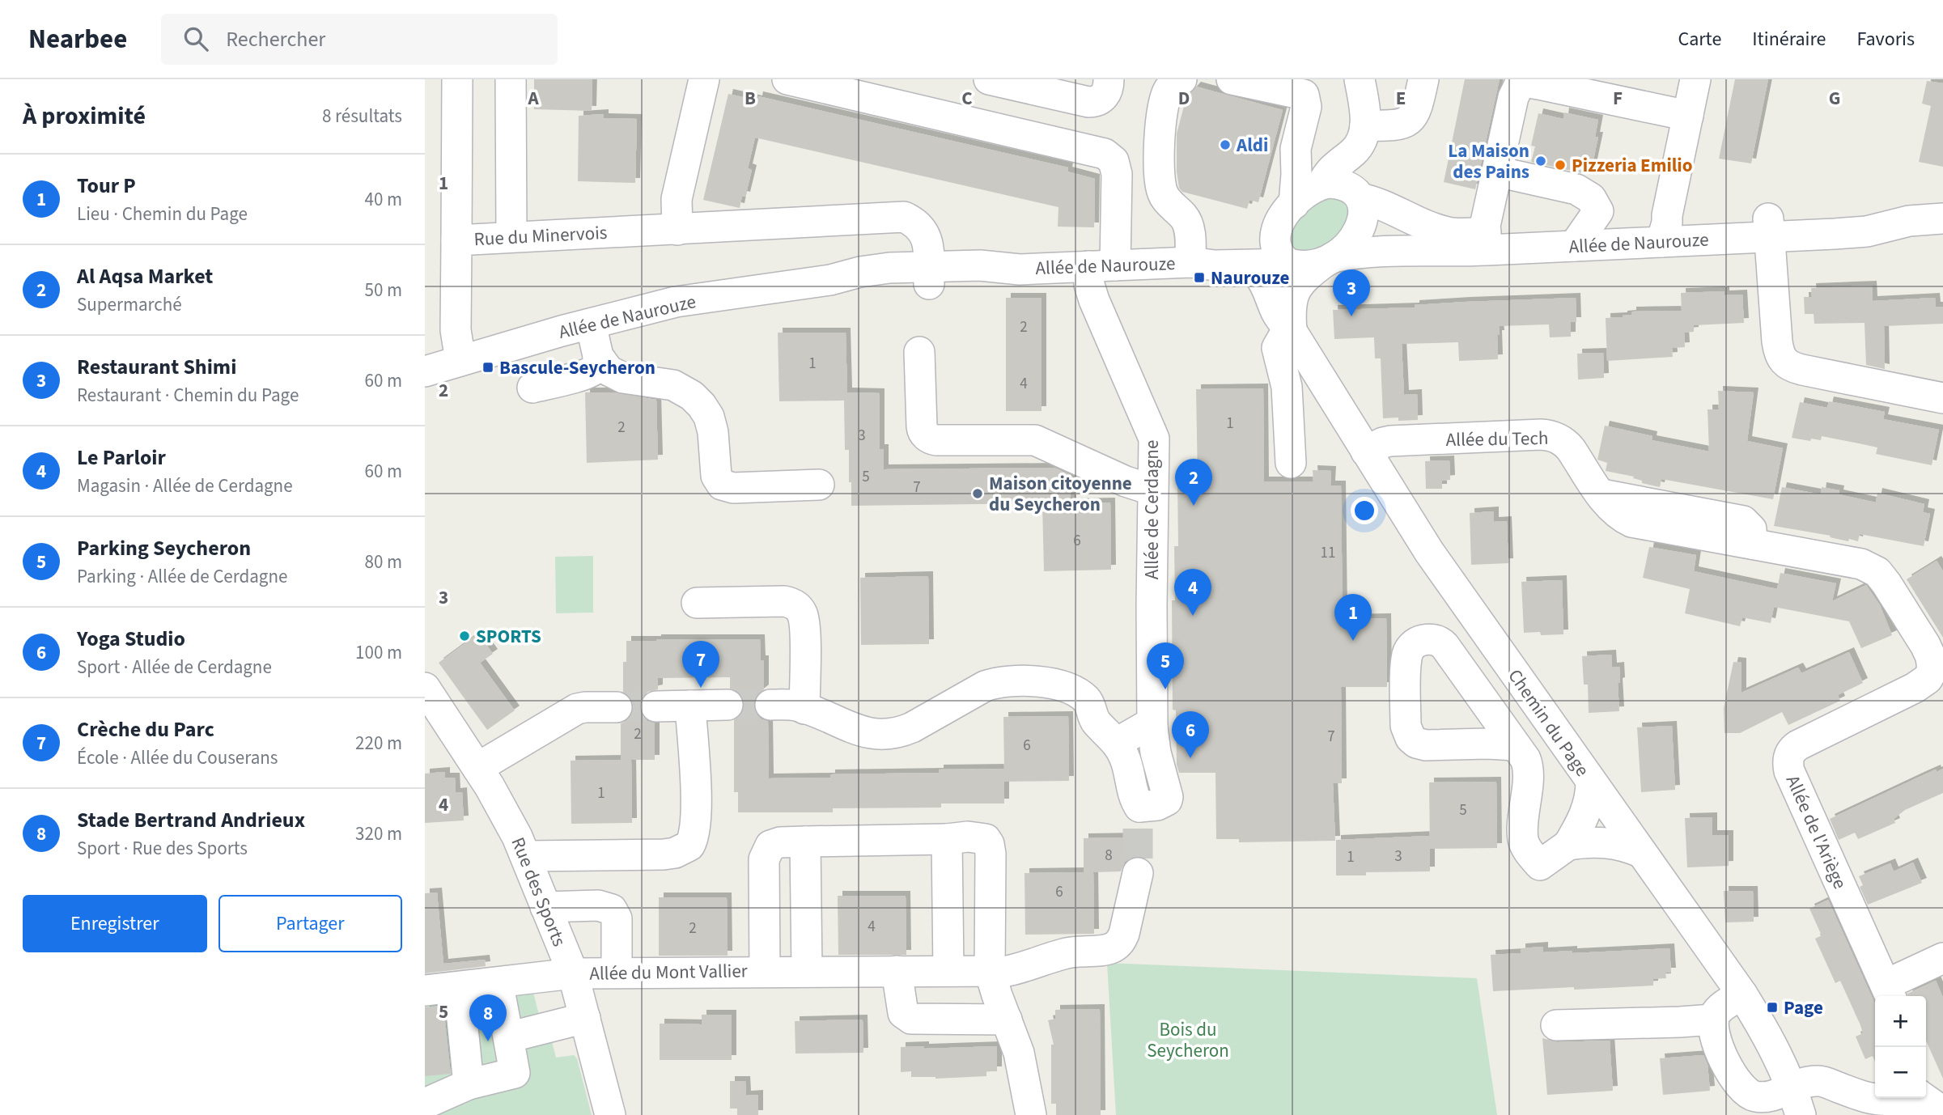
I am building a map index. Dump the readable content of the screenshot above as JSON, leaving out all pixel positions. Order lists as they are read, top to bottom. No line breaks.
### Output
{"streets":{"street":["Rue du Minervois","Allée de Naurouze","Allée du Tech","Allée de Cerdagne","Chemin du Page","Allée de l'Ariège","Rue des Sports","Allée du Mont Vallier"]},"crossings":[["Rue du Minervois","Allée de Naurouze"],["Allée de Naurouze","Allée de Cerdagne"],["Allée de Naurouze","Chemin du Page"],["Allée du Tech","Chemin du Page"],["Allée du Tech","Allée de l'Ariège"],["Rue des Sports","Allée du Mont Vallier"]],"parks":["Bois du Seycheron"],"places":{"other":["Aldi","La Maison des Pains","Pizzeria Emilio","Maison citoyenne du Seycheron","SPORTS"],"transit":["Naurouze","Bascule-Seycheron","Page"]},"house_numbers":["2","1","4","1","2","3","5","7","6","11","2","7","6","1","5","8","3","1","6","4","2"],"page":{"header":"Nearbee","search":"Rechercher","nav":["Carte","Itinéraire","Favoris"],"heading":["À proximité","8 résultats"],"list":[{"mark":"1","name":"Tour P","note":"Lieu · Chemin du Page","value":"40 m"},{"mark":"2","name":"Al Aqsa Market","note":"Supermarché","value":"50 m"},{"mark":"3","name":"Restaurant Shimi","note":"Restaurant · Chemin du Page","value":"60 m"},{"mark":"4","name":"Le Parloir","note":"Magasin · Allée de Cerdagne","value":"60 m"},{"mark":"5","name":"Parking Seycheron","note":"Parking · Allée de Cerdagne","value":"80 m"},{"mark":"6","name":"Yoga Studio","note":"Sport · Allée de Cerdagne","value":"100 m"},{"mark":"7","name":"Crèche du Parc","note":"École · Allée du Couserans","value":"220 m"},{"mark":"8","name":"Stade Bertrand Andrieux","note":"Sport · Rue des Sports","value":"320 m"}],"pins":["3","2","4","1","7","5","6","8"],"buttons":["Enregistrer","Partager"],"map_buttons":["+","−"]},"grid":{"columns":["A","B","C","D","E","F","G"],"rows":["1","2","3","4","5"]}}
